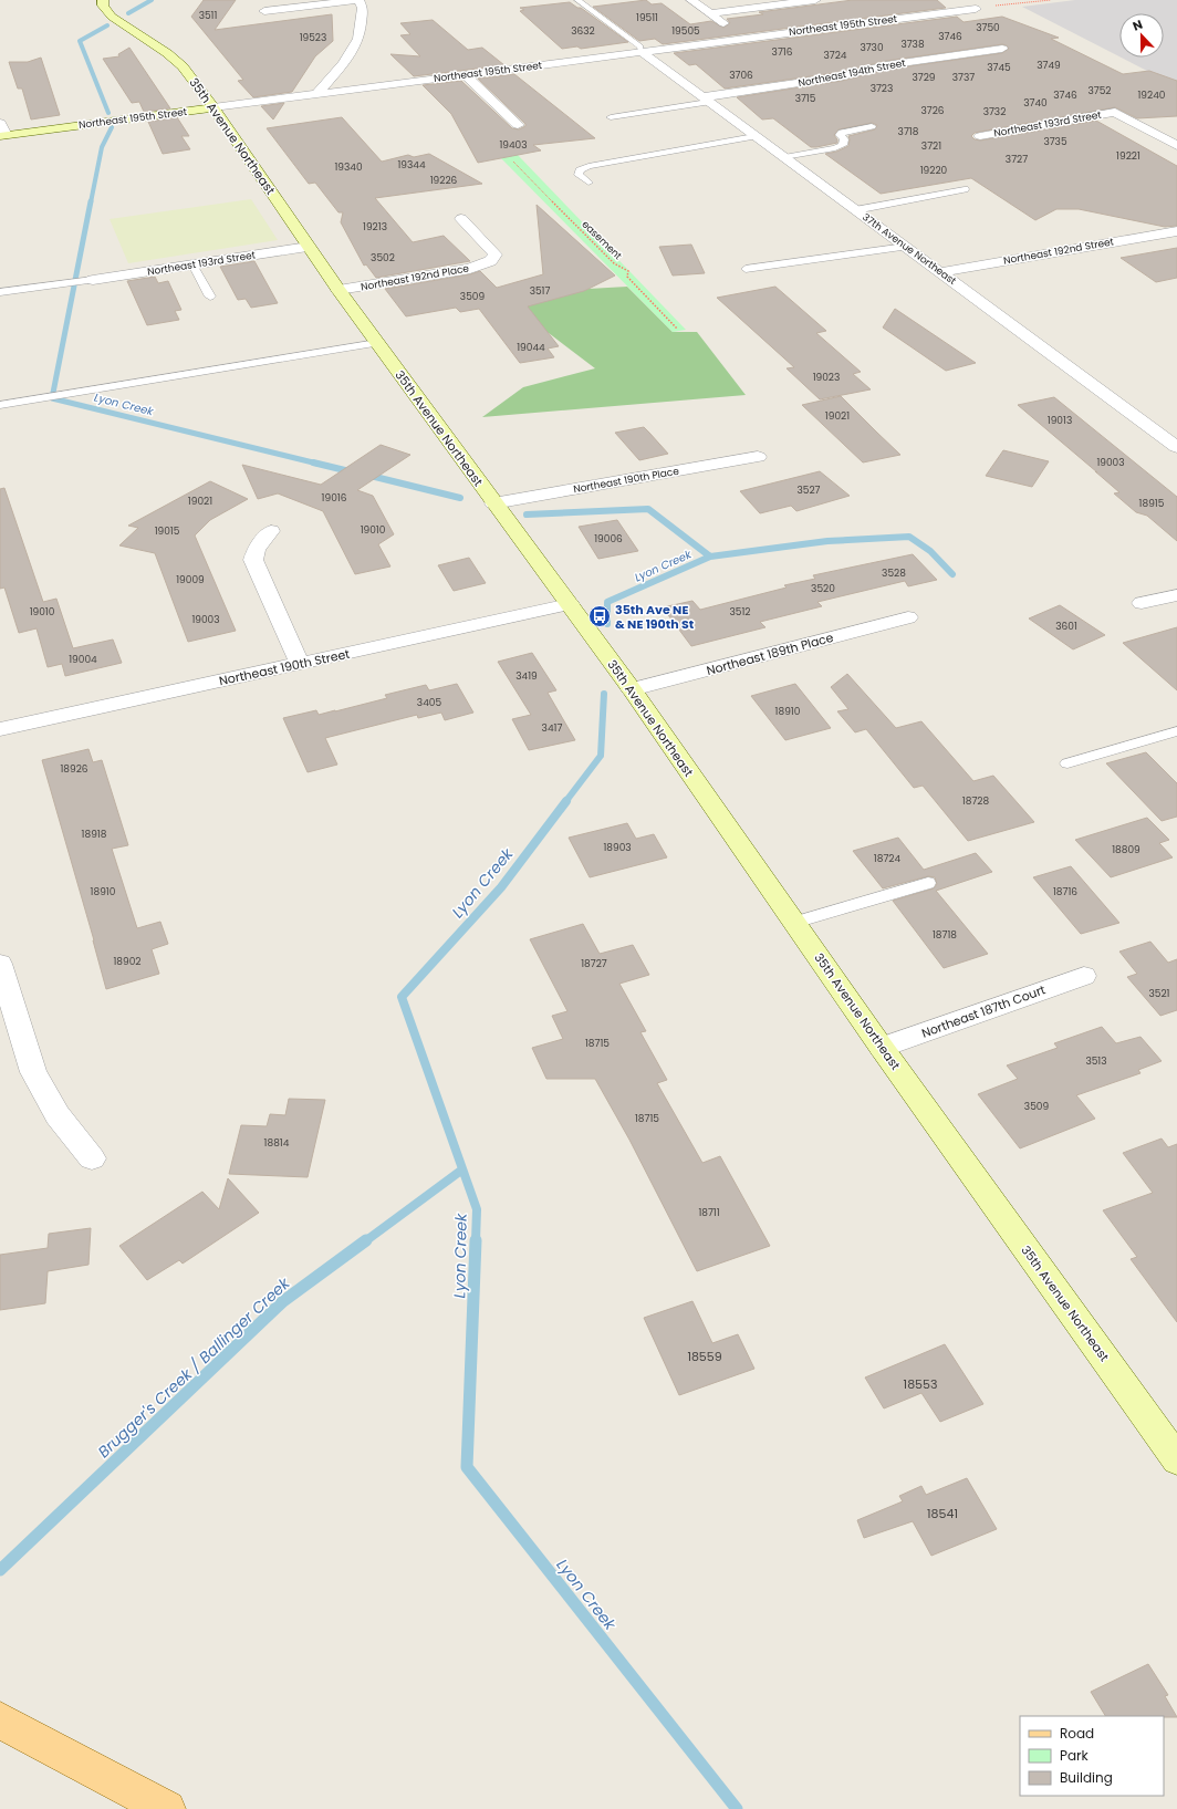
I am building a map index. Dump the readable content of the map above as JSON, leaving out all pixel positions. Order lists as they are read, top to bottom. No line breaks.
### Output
{"streets":{"street":["Northeast 195th Street","Northeast 194th Street","Northeast 193rd Street","35th Avenue Northeast","37th Avenue Northeast","Northeast 192nd Street","Northeast 192nd Place","Northeast 190th Place","Northeast 189th Place","Northeast 190th Street","Northeast 187th Court"],"path":["easement"]},"crossings":[["Northeast 195th Street","35th Avenue Northeast"],["Northeast 195th Street","37th Avenue Northeast"],["Northeast 194th Street","37th Avenue Northeast"],["Northeast 193rd Street","35th Avenue Northeast"],["35th Avenue Northeast","Northeast 192nd Place"],["35th Avenue Northeast","Northeast 190th Place"],["35th Avenue Northeast","Northeast 189th Place"],["35th Avenue Northeast","Northeast 190th Street"],["35th Avenue Northeast","Northeast 187th Court"],["37th Avenue Northeast","Northeast 192nd Street"]],"water":["Lyon Creek","Brugger's Creek / Ballinger Creek"],"places":{"bus stop":["35th Ave NE & NE 190th St"]},"house_numbers":["3511","19511","3750","3632","19505","3746","19523","3738","3730","3716","3724","3749","3745","3706","3729","3737","3723","3752","3746","19240","3715","3740","3726","3732","3718","3735","19403","3721","19221","3727","19344","19340","19220","19226","19213","3502","3517","3509","19044","19023","19021","19013","19003","3527","19016","19021","18915","19010","19015","19006","3528","19009","3520","19010","3512","19003","3601","19004","3419","3405","18910","3417","18926","18728","18918","18903","18809","18724","18910","18716","18718","18902","18727","3521","18715","3513","3509","18715","18814","18711","18559","18553","18541"],"legend":["Road","Park","Building"],"north":"top"}
